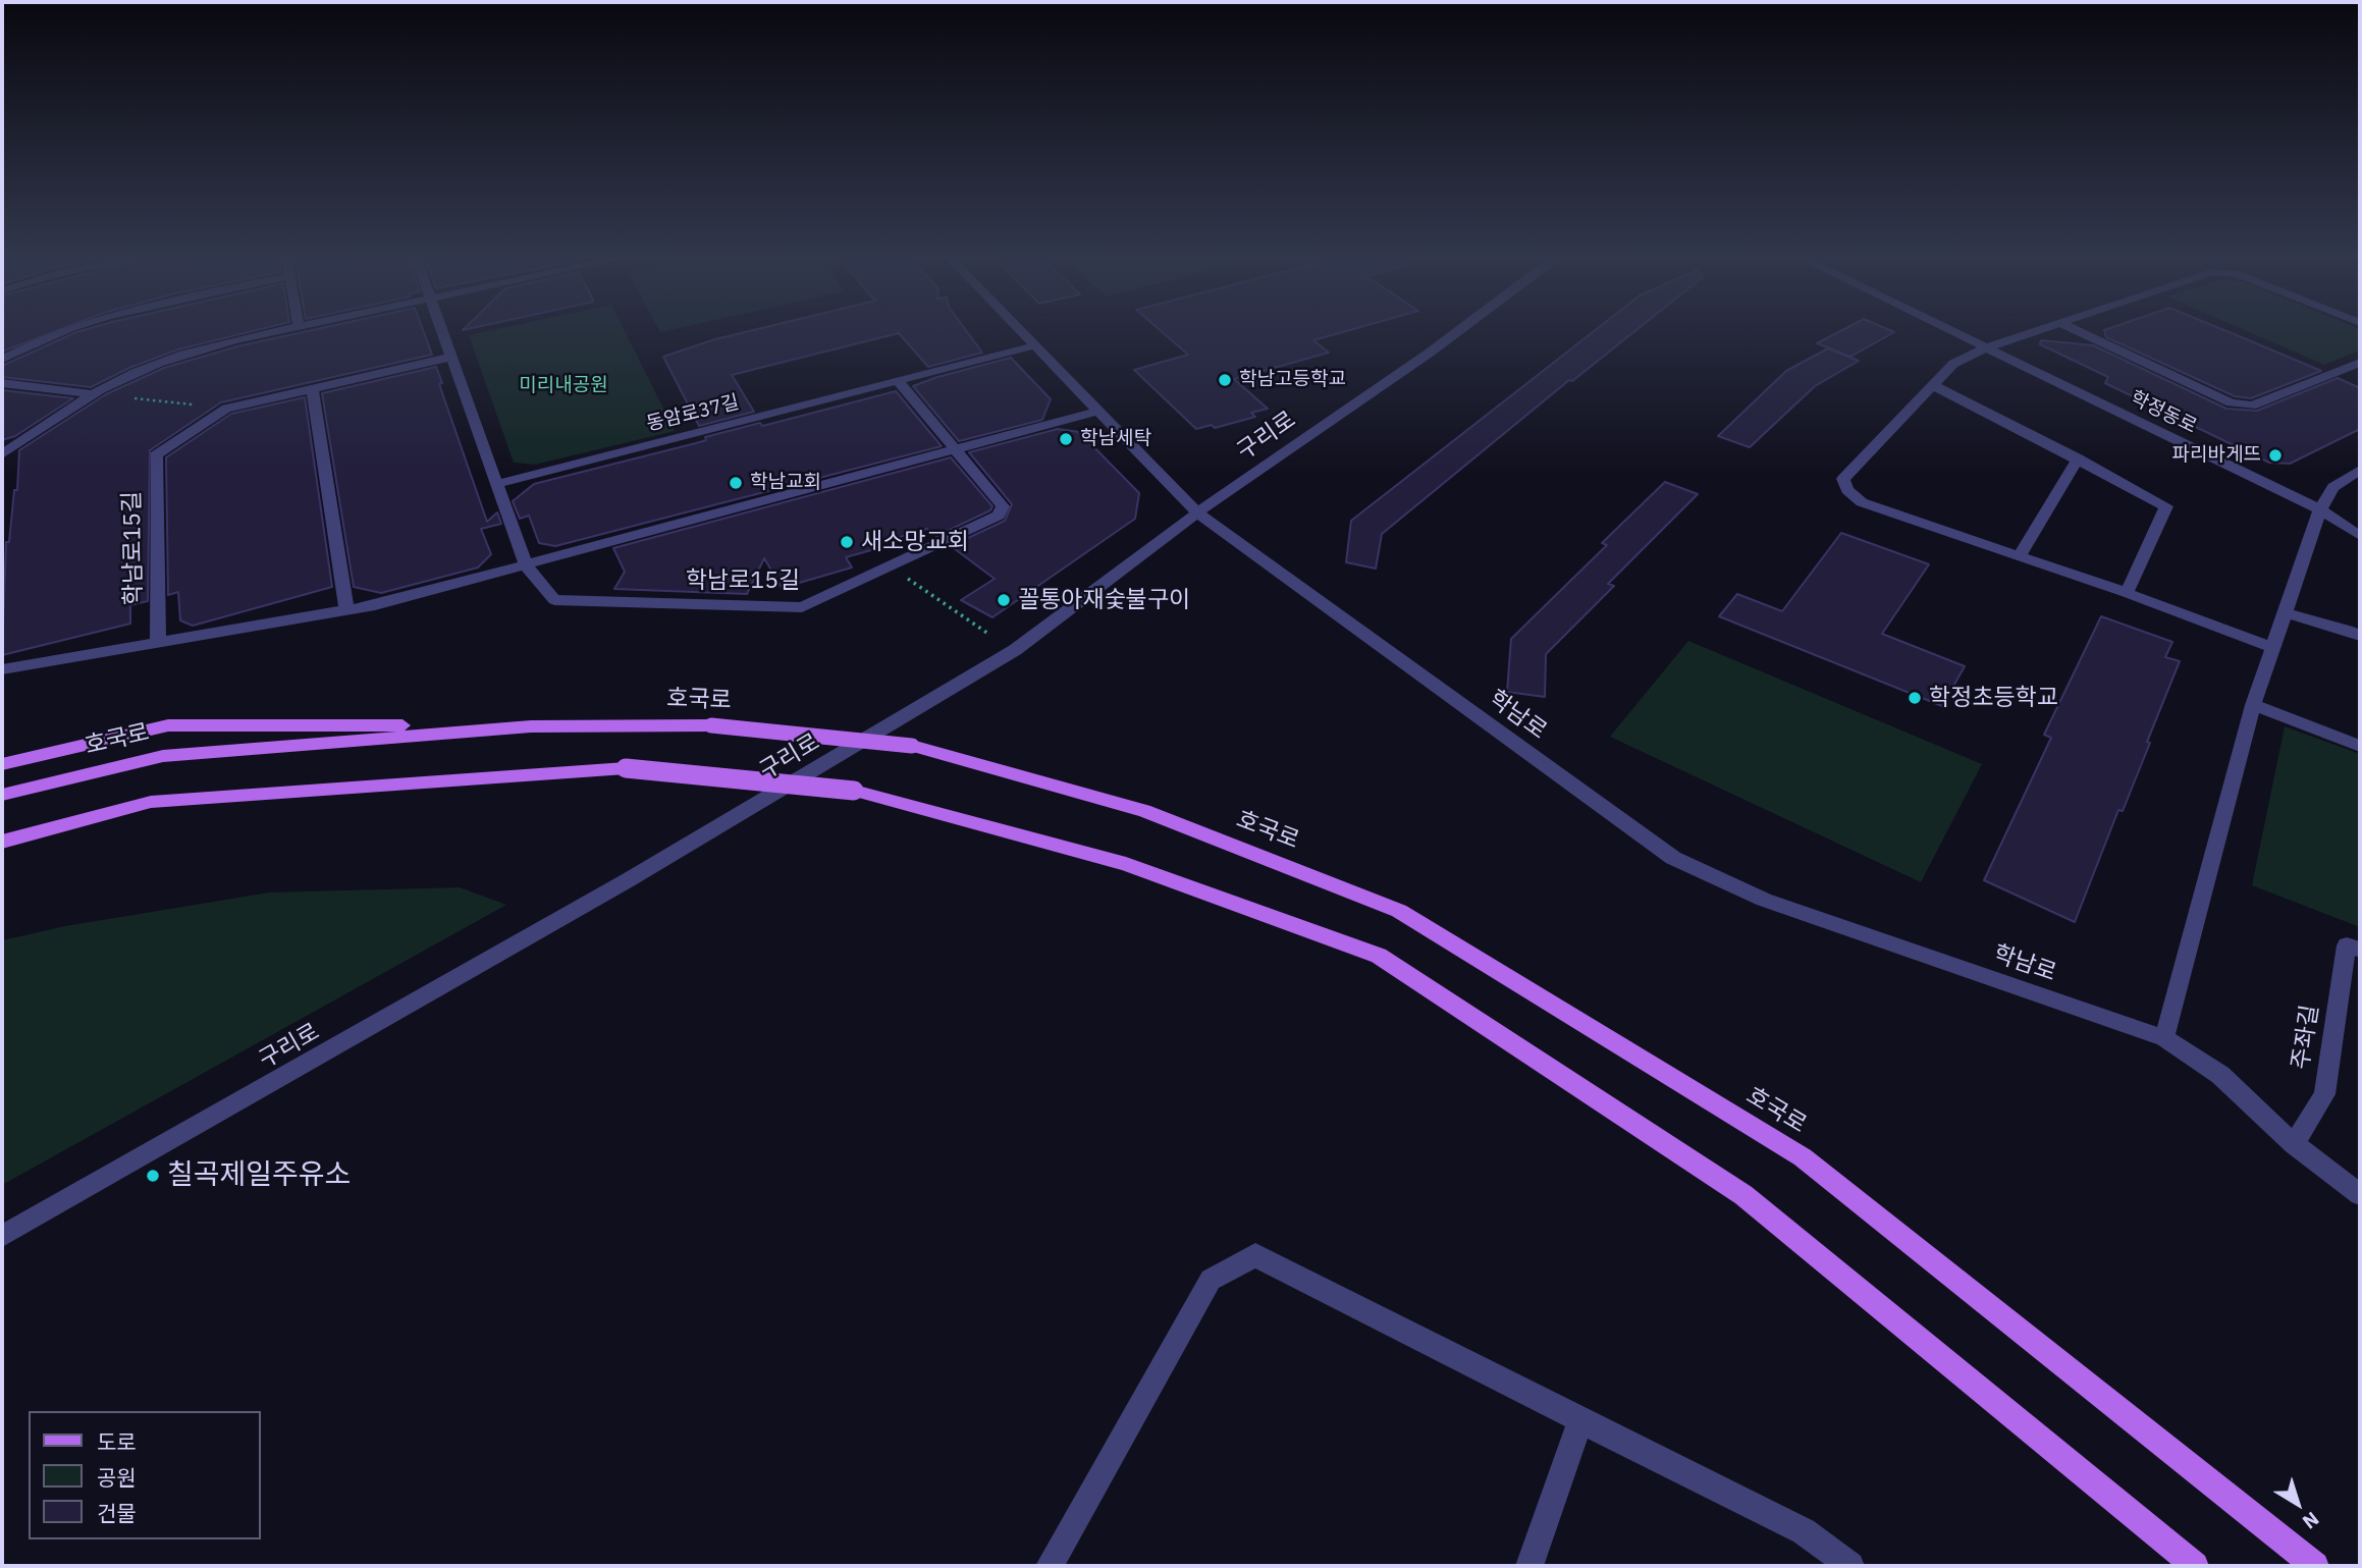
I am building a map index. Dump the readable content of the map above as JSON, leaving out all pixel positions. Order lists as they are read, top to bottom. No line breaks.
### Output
{"streets":{"main road":["호국로"],"street":["학정동로","동암로37길","구리로","학남로15길","학남로","주좌길"]},"crossings":[["동암로37길","학남로"],["구리로","학남로"],["학남로","주좌길"]],"parks":["미리내공원"],"places":["학남고등학교","학남세탁","파리바게뜨","학남교회","새소망교회","꼴통아재숯불구이","학정초등학교","칠곡제일주유소"],"legend":["도로","공원","건물"],"north":"bottom right"}
